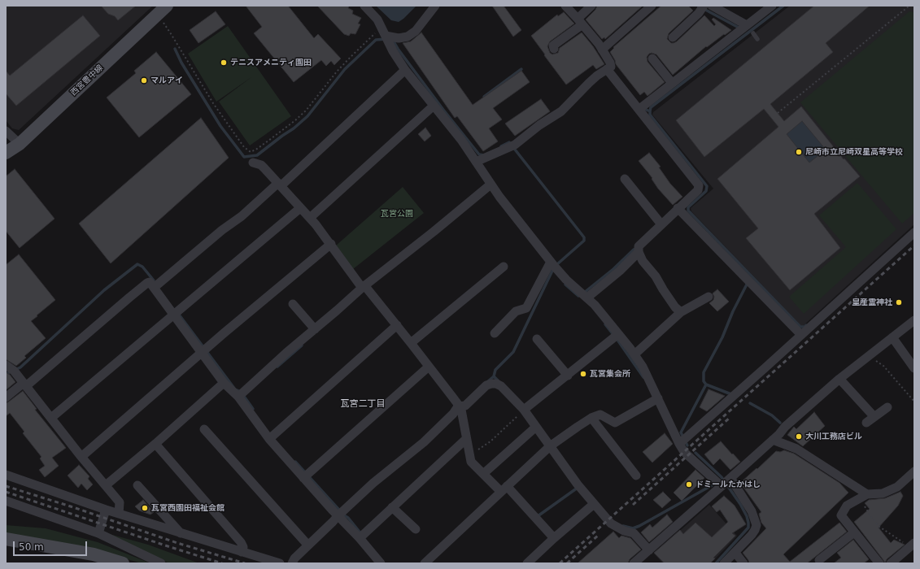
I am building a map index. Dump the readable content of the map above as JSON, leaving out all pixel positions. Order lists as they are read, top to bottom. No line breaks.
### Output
{"streets":{"main road":["西宮豊中線"]},"districts":["瓦宮二丁目"],"parks":["瓦宮公園"],"places":["テニスアメニティ園田","マルアイ","尼崎市立尼崎双星高等学校","皇産霊神社","瓦宮集会所","大川工務店ビル","ドミールたかはし","瓦宮西園田福祉会館"],"scale_bar":"50 m"}
